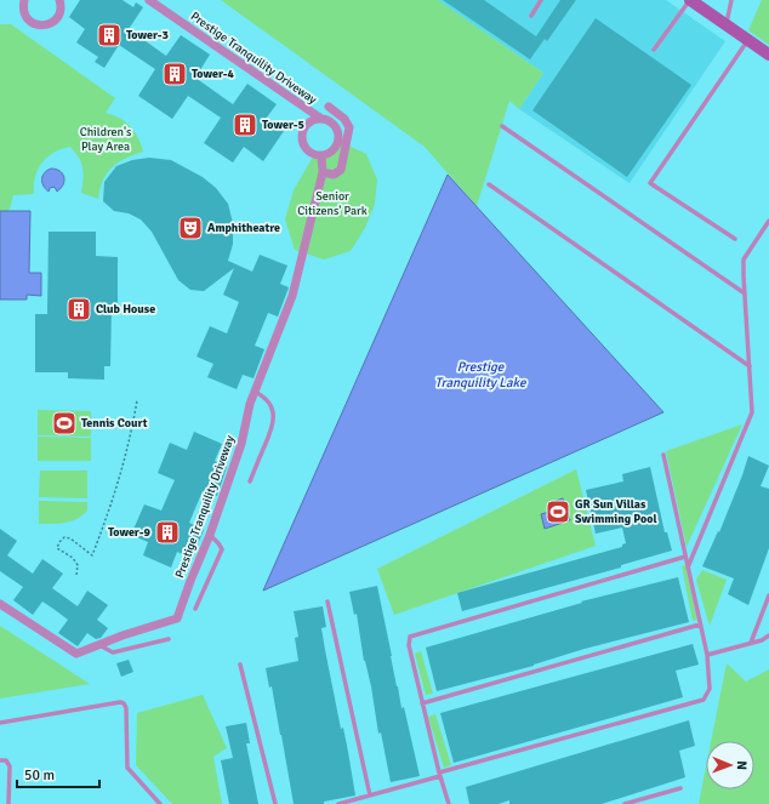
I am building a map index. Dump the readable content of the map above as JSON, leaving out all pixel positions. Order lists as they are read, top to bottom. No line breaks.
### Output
{"streets":{"street":["Prestige Tranquility Driveway"]},"water":["Prestige Tranquility Lake"],"parks":["Children's Play Area","Senior Citizens' Park"],"places":{"building":["Tower-3","Tower-4","Tower-5","Club House","Tower-9"],"theatre":["Amphitheatre"],"sports":["Tennis Court","GR Sun Villas Swimming Pool"]},"scale_bar":"50 m","north":"right"}
